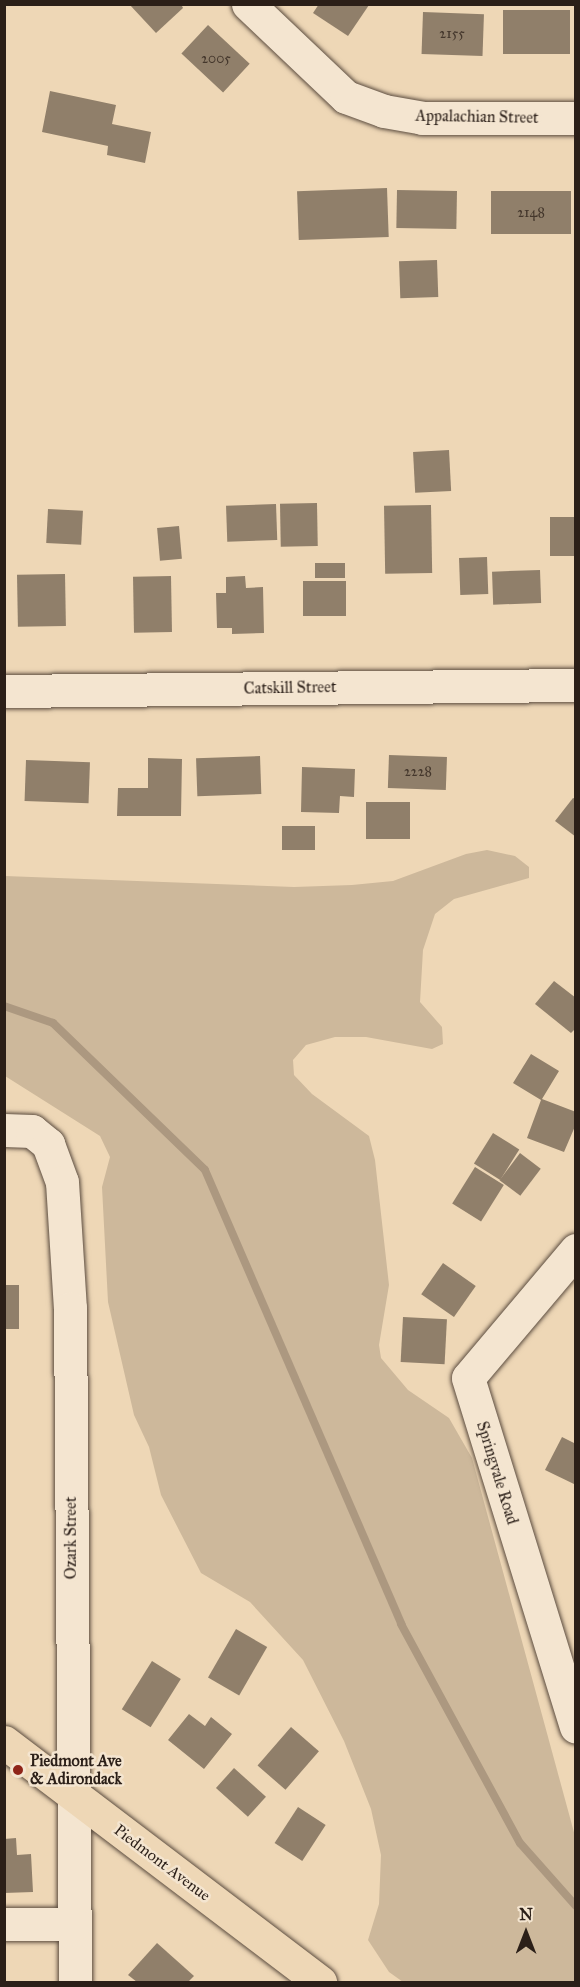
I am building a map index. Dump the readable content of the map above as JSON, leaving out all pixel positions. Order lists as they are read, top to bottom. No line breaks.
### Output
{"streets":{"main road":["Piedmont Avenue"],"street":["Appalachian Street","Catskill Street","Springvale Road","Ozark Street"]},"crossings":[["Ozark Street","Piedmont Avenue"]],"places":["Piedmont Ave & Adirondack"],"house_numbers":["2155","2005","2148","2228"],"north":"top"}
